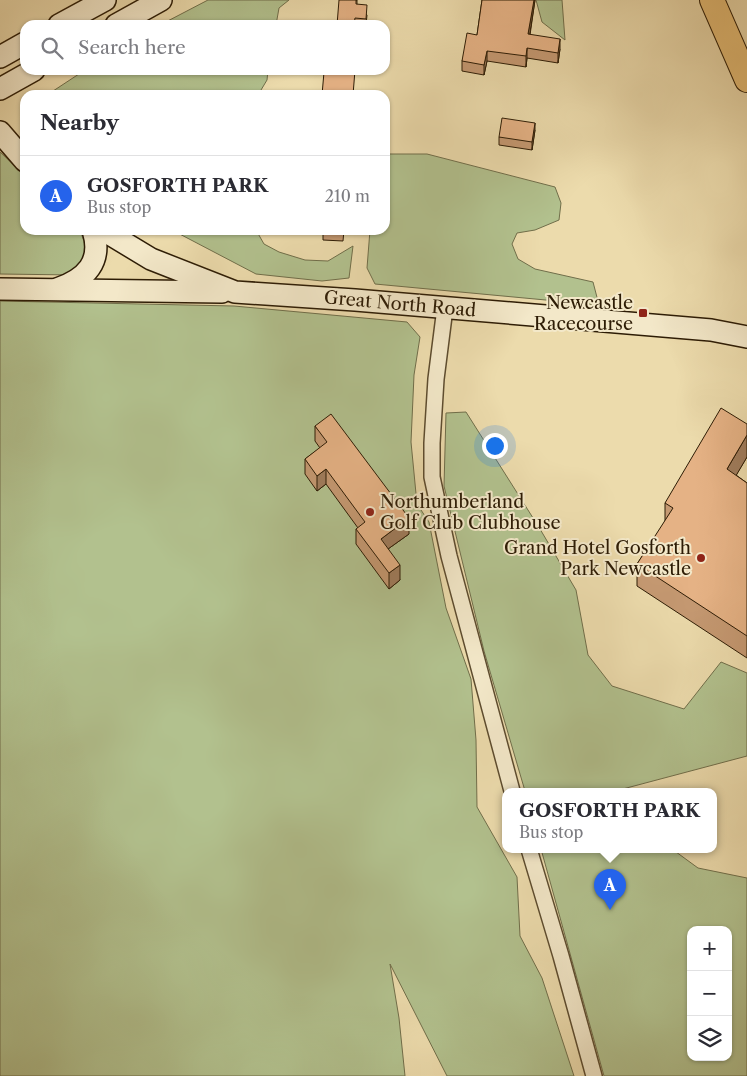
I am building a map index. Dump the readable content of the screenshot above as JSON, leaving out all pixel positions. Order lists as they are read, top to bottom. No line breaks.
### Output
{"streets":{"main road":["Great North Road"]},"places":{"transit":["Newcastle Racecourse"],"other":["Northumberland Golf Club Clubhouse","Grand Hotel Gosforth Park Newcastle"]},"page":{"search":"Search here","heading":"Nearby","list":[{"mark":"A","name":"GOSFORTH PARK","note":"Bus stop","value":"210 m"}],"popup":["GOSFORTH PARK","Bus stop"],"pins":"A","map_buttons":["+","−"]}}
